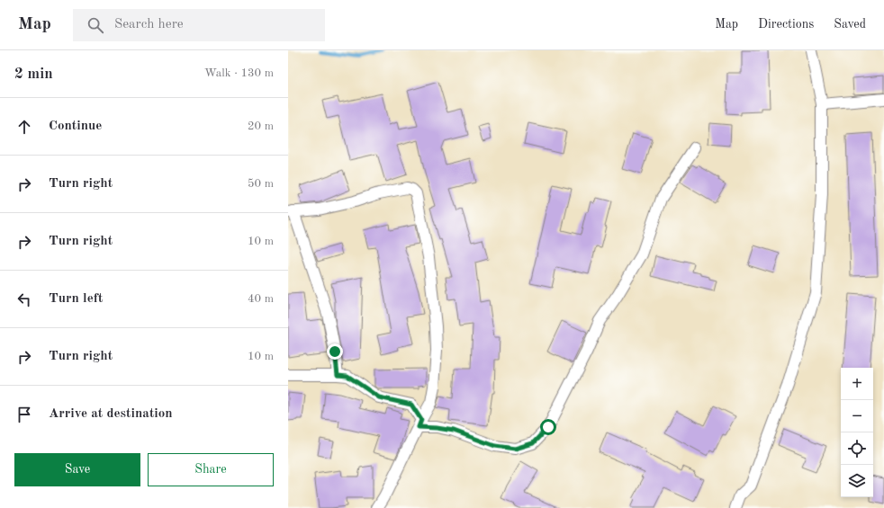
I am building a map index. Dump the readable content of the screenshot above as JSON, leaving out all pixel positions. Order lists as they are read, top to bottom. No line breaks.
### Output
{"page":{"header":"Map","search":"Search here","nav":["Map","Directions","Saved"],"heading":["2 min","Walk · 130 m"],"list":[["Continue","20 m"],["Turn right","50 m"],["Turn right","10 m"],["Turn left","40 m"],["Turn right","10 m"],"Arrive at destination"],"map_buttons":["+","−"],"buttons":["Save","Share"]}}
